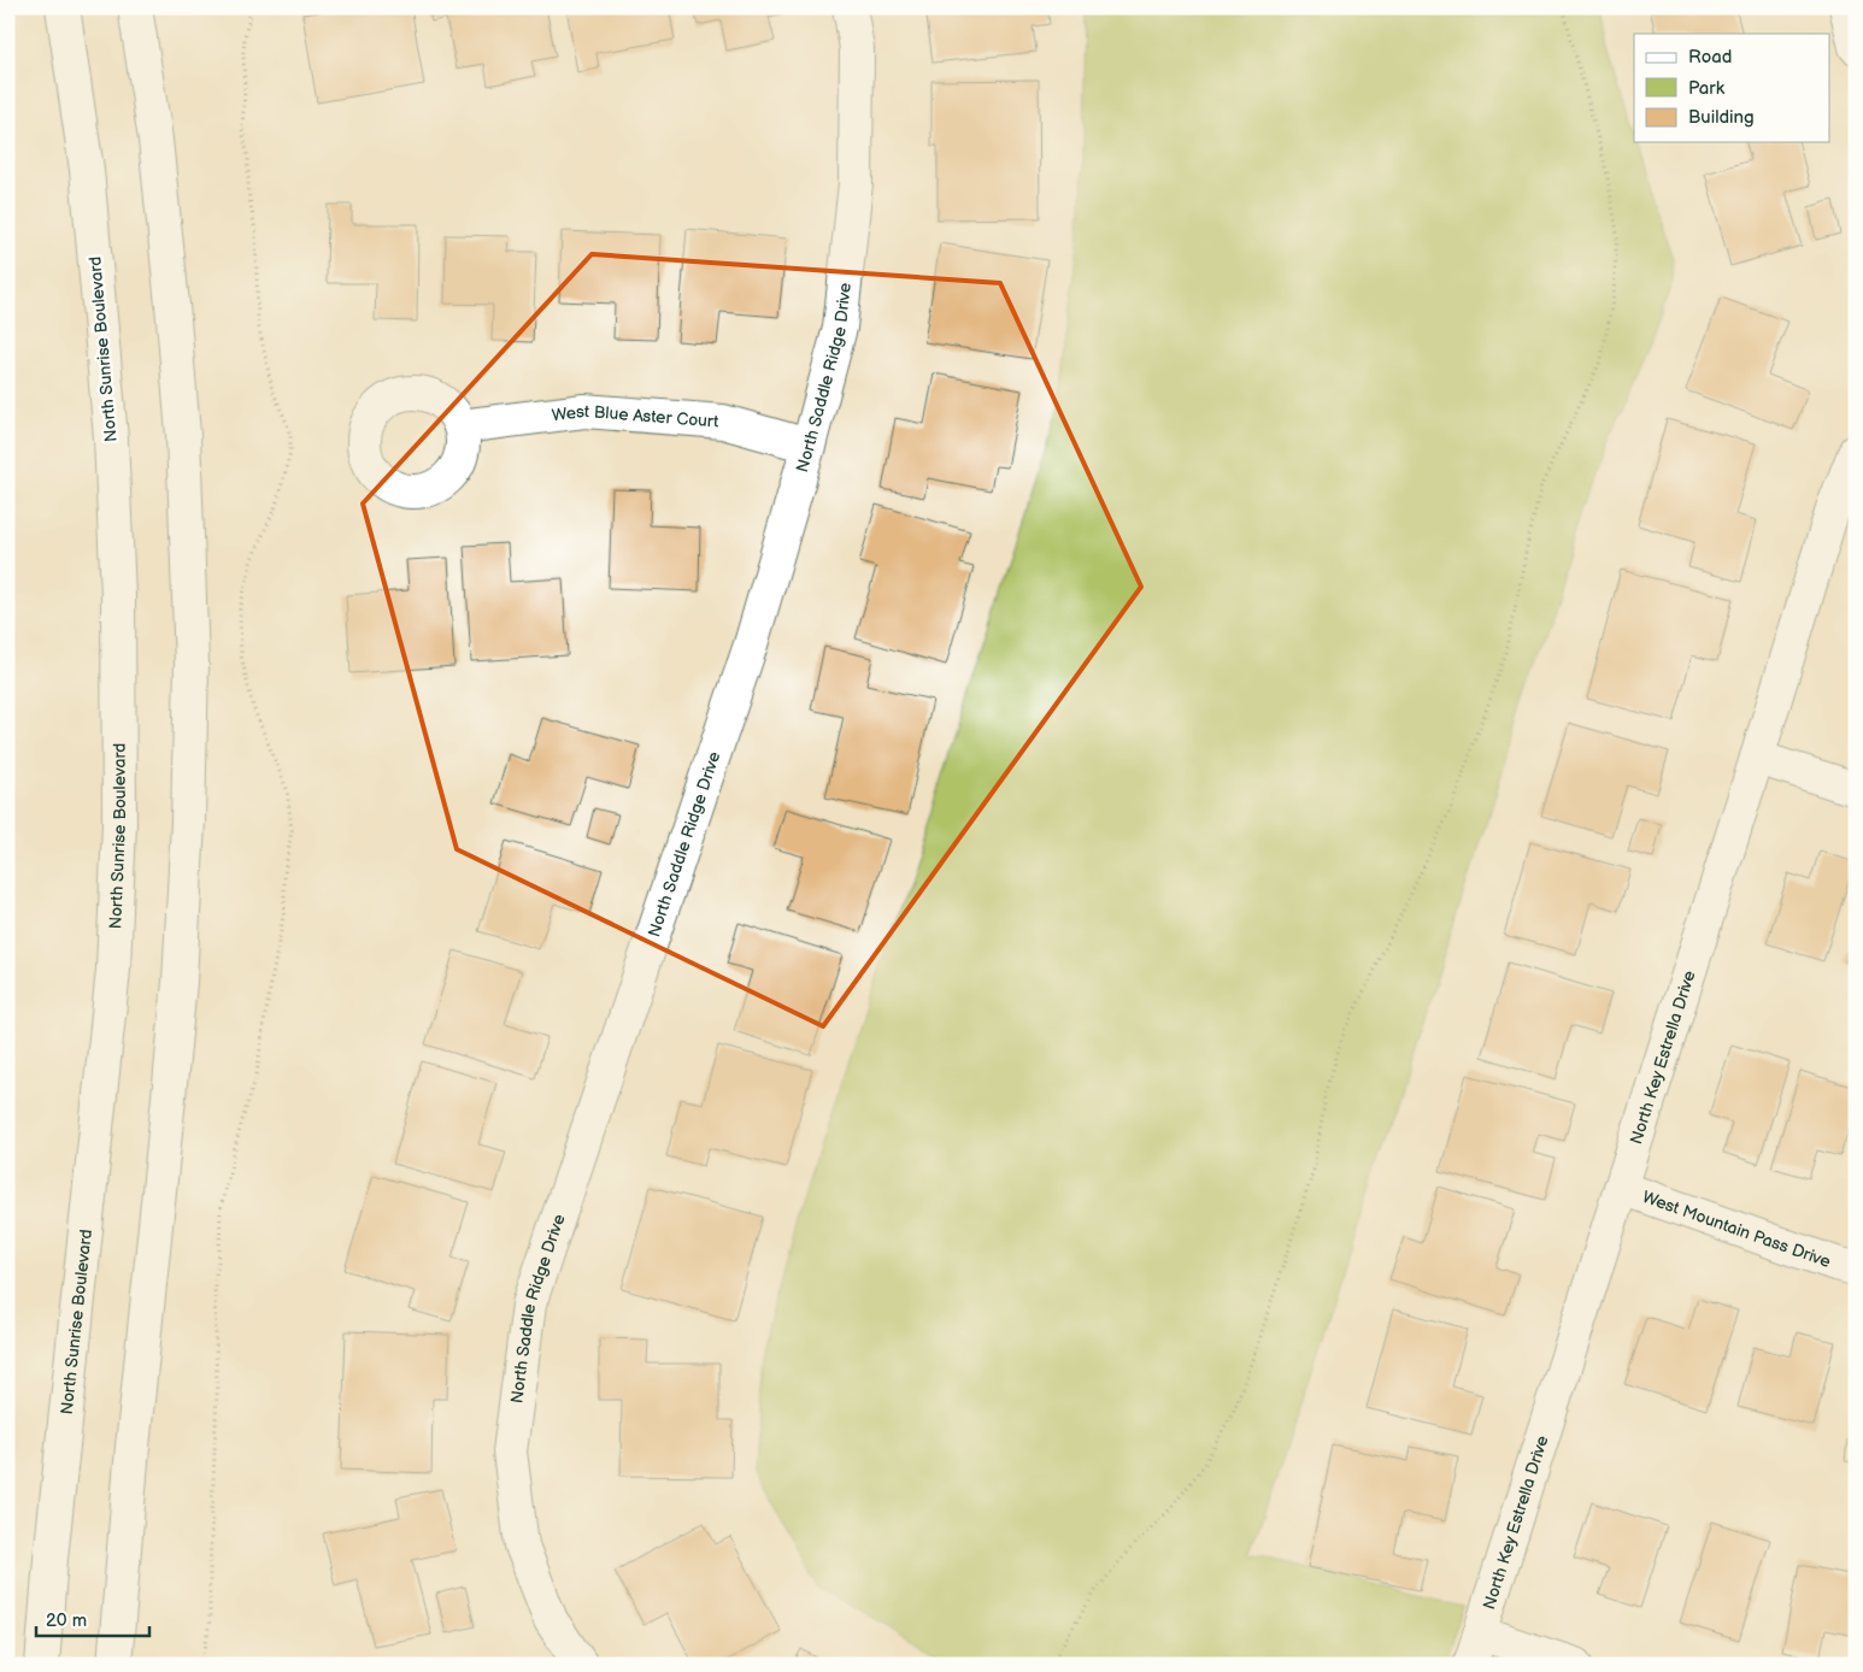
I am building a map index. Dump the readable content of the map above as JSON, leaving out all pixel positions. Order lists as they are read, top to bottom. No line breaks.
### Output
{"streets":{"street":["North Sunrise Boulevard","North Saddle Ridge Drive","West Blue Aster Court","North Key Estrella Drive","West Mountain Pass Drive"]},"crossings":[["North Saddle Ridge Drive","West Blue Aster Court"],["North Key Estrella Drive","West Mountain Pass Drive"]],"legend":["Road","Park","Building"],"scale_bar":"20 m"}
